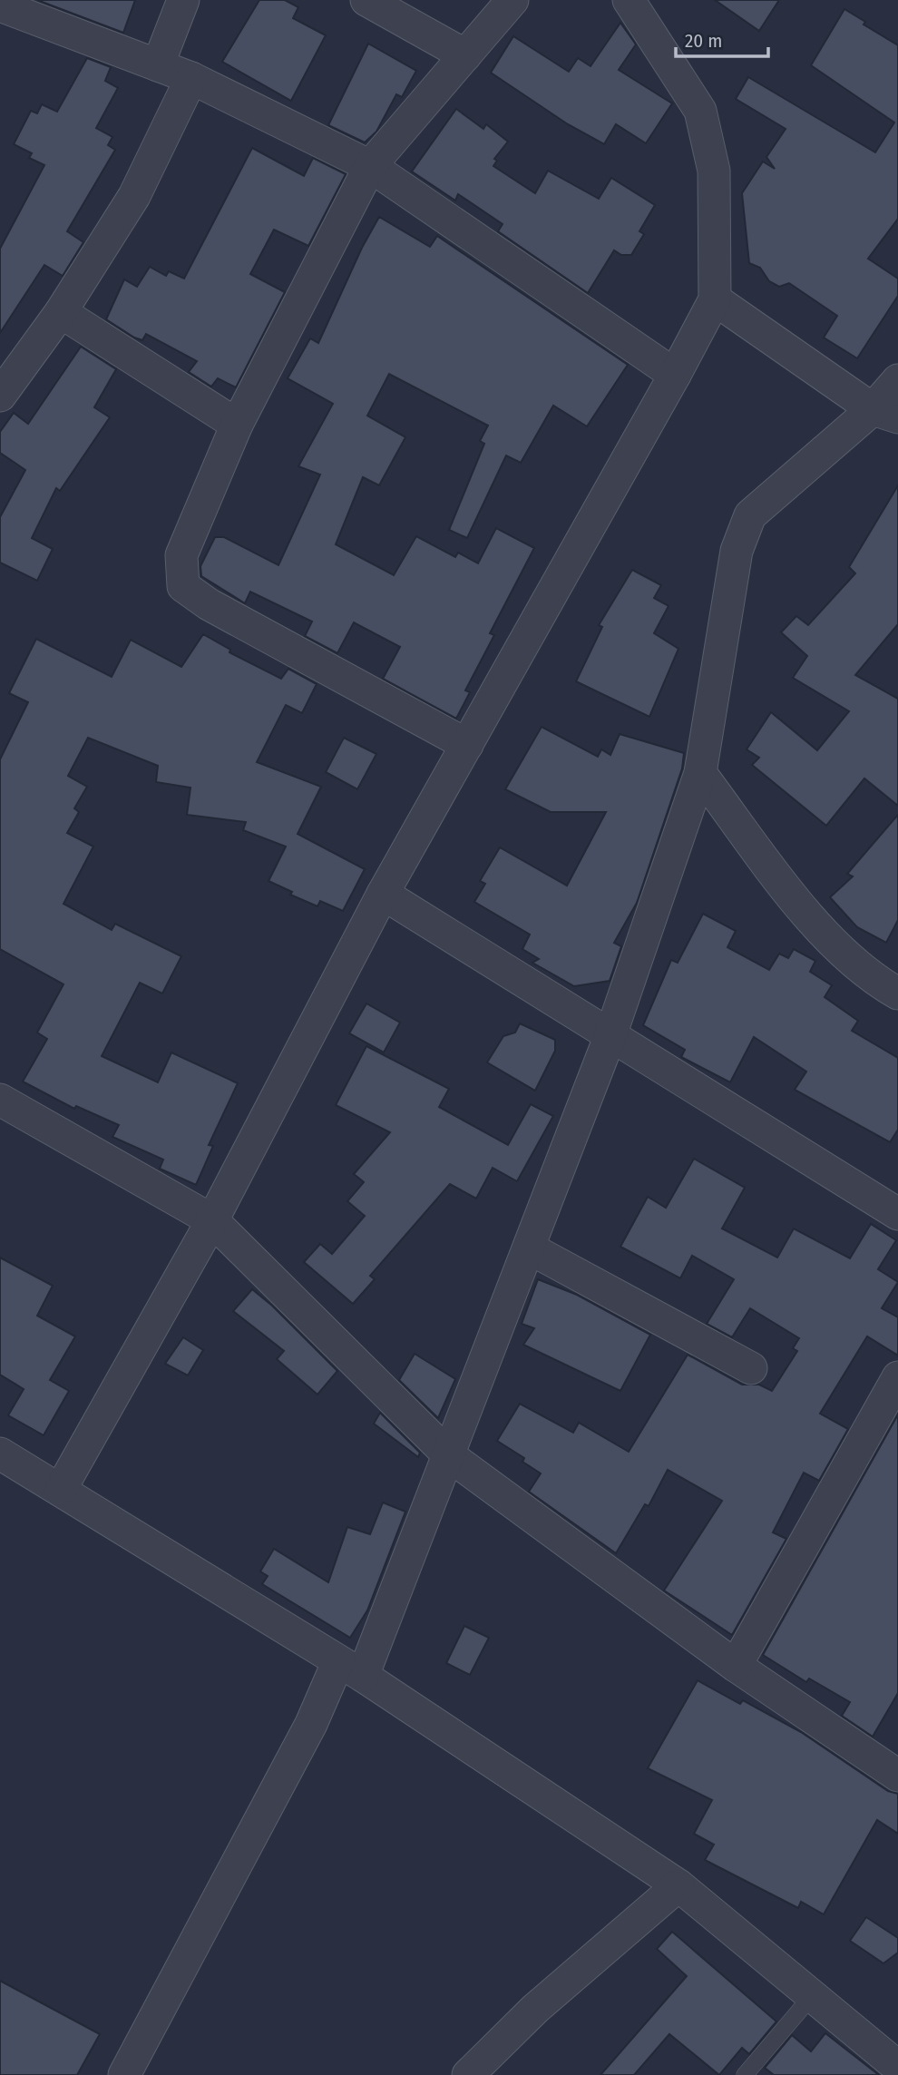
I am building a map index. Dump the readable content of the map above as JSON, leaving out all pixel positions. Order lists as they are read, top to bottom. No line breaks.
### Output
{"scale_bar":"20 m"}
